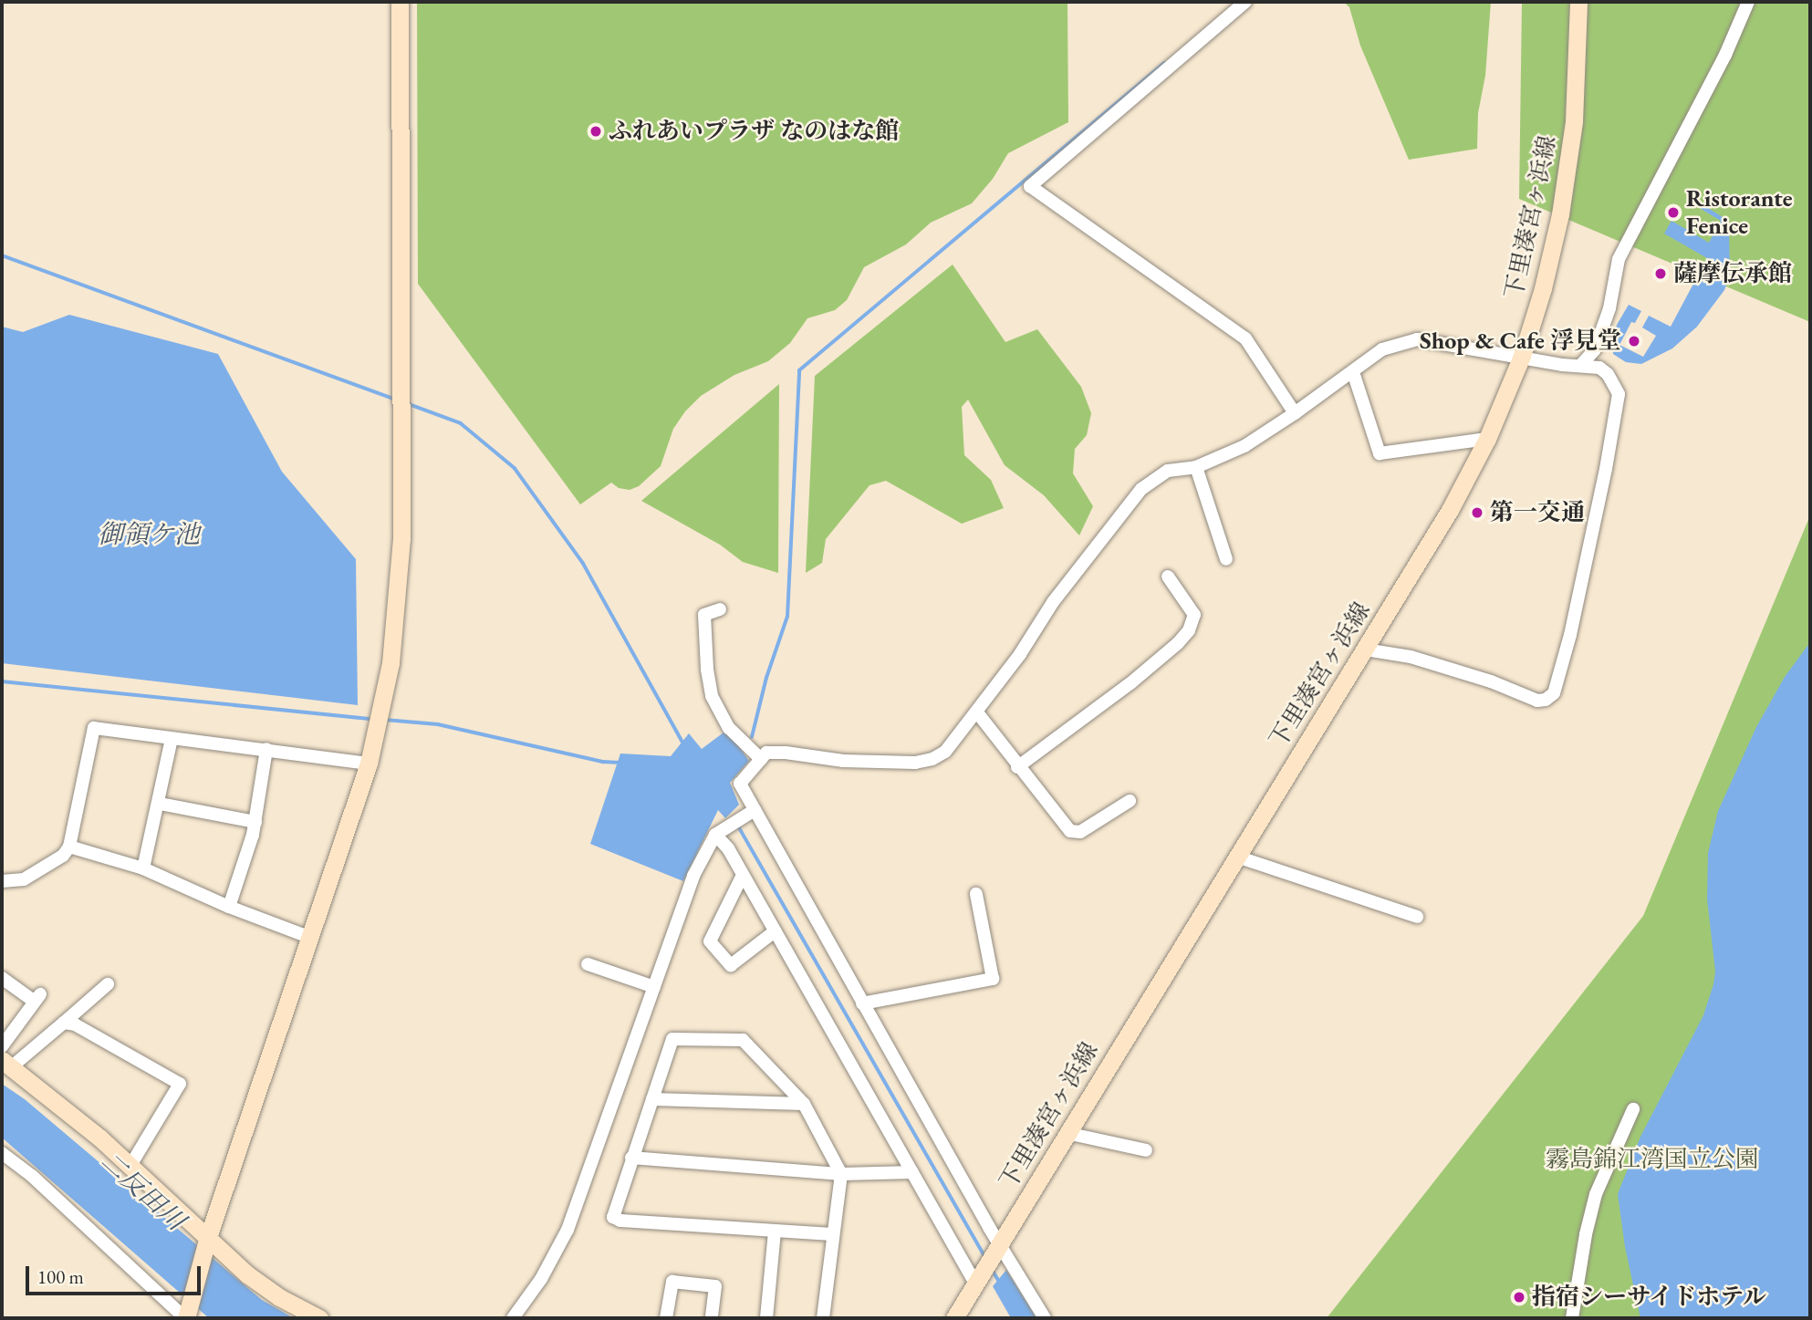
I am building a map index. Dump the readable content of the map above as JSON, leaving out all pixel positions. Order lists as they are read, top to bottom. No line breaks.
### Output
{"streets":{"street":["下里湊宮ヶ浜線"]},"water":["御領ケ池","二反田川"],"parks":["霧島錦江湾国立公園"],"places":["ふれあいプラザ なのはな館","Ristorante Fenice","薩摩伝承館","Shop & Cafe 浮見堂","第一交通","指宿シーサイドホテル"],"scale_bar":"100 m"}
